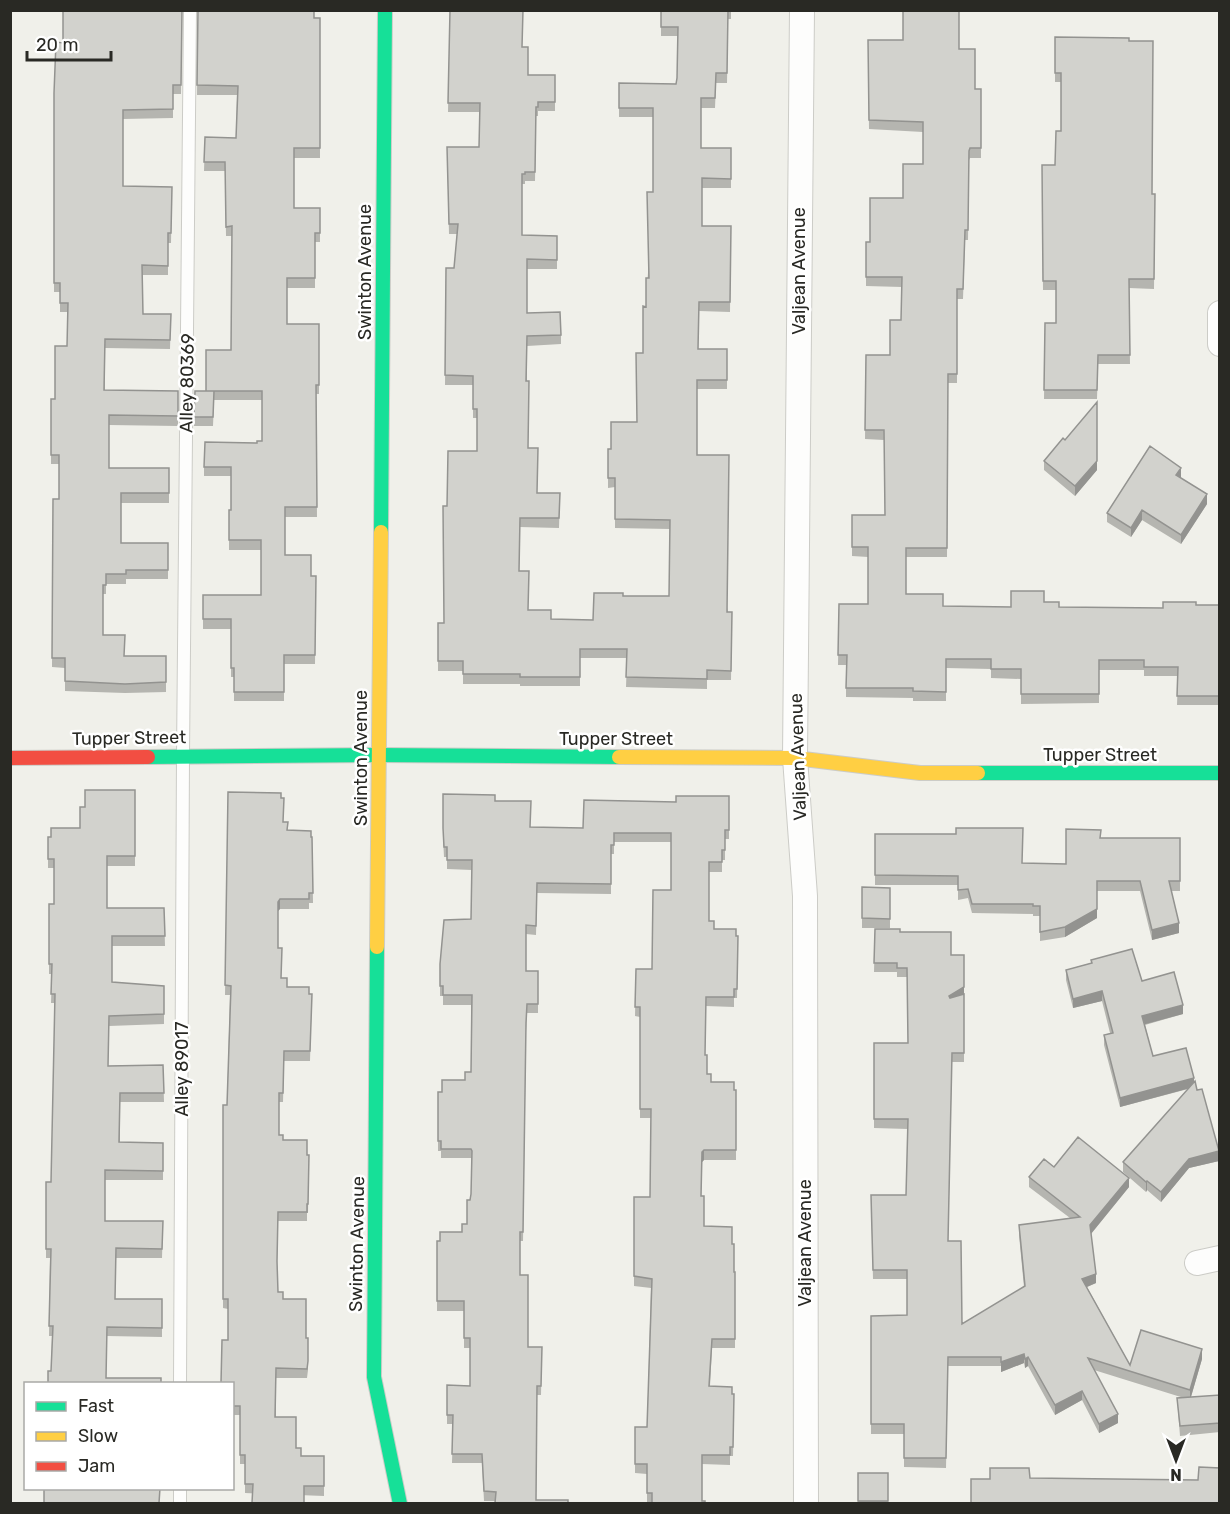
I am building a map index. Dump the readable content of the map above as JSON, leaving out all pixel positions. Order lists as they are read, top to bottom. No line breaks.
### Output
{"streets":{"street":["Valjean Avenue","Swinton Avenue","Tupper Street"],"lane":["Alley 80369","Alley 89017"]},"crossings":[["Valjean Avenue","Tupper Street"],["Swinton Avenue","Tupper Street"],["Alley 80369","Tupper Street"],["Alley 80369","Alley 89017"],["Tupper Street","Alley 89017"]],"legend":["Fast","Slow","Jam"],"scale_bar":"20 m","north":"bottom"}
